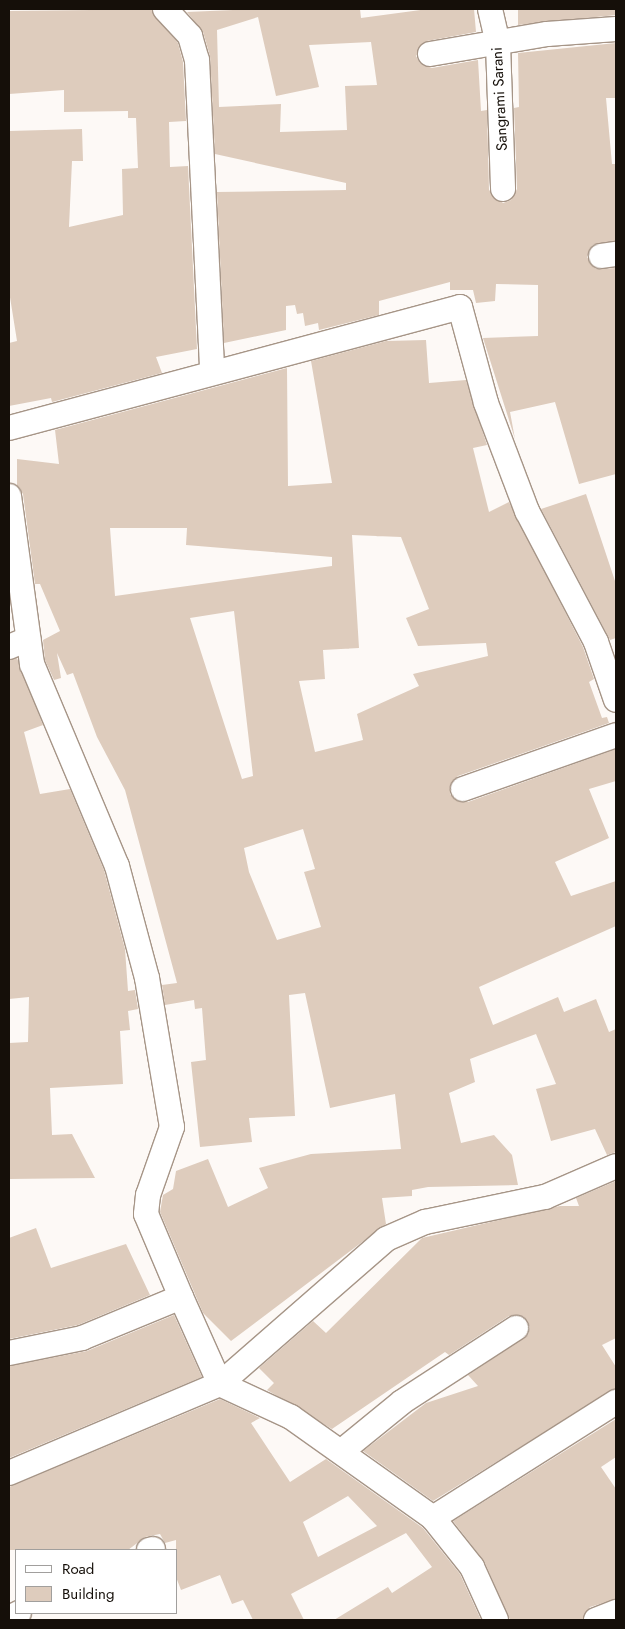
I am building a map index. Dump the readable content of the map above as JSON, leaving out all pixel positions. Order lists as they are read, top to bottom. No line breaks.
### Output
{"streets":{"street":["Sangrami Sarani"]},"legend":["Road","Building"]}
